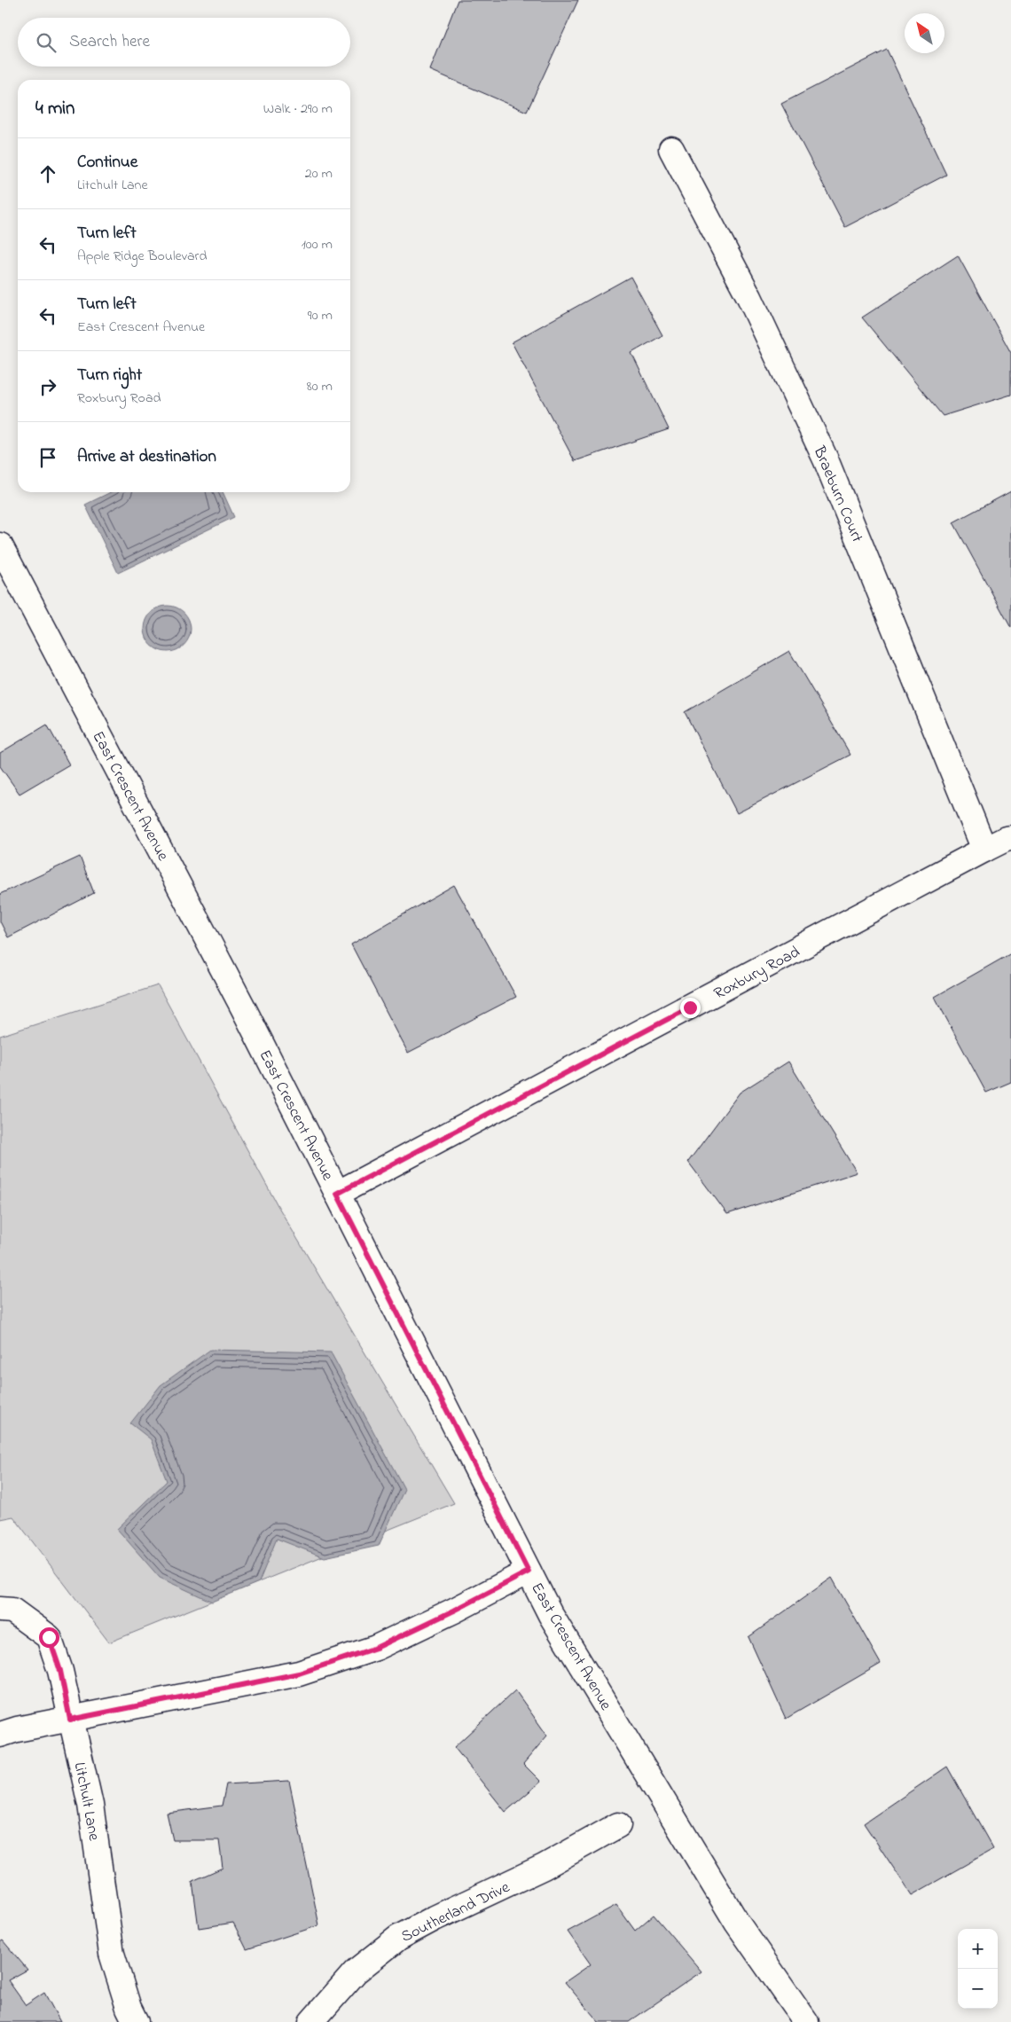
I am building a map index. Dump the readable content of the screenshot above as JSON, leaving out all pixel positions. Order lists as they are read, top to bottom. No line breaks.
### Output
{"streets":{"street":["Braeburn Court","East Crescent Avenue","Roxbury Road","Litchult Lane","Southerland Drive"]},"crossings":[["Braeburn Court","Roxbury Road"],["East Crescent Avenue","Roxbury Road"]],"north":"top left","page":{"search":"Search here","heading":["4 min","Walk · 290 m"],"list":[["Continue","Litchult Lane","20 m"],["Turn left","Apple Ridge Boulevard","100 m"],["Turn left","East Crescent Avenue","90 m"],["Turn right","Roxbury Road","80 m"],"Arrive at destination"],"map_buttons":["+","−"]}}
